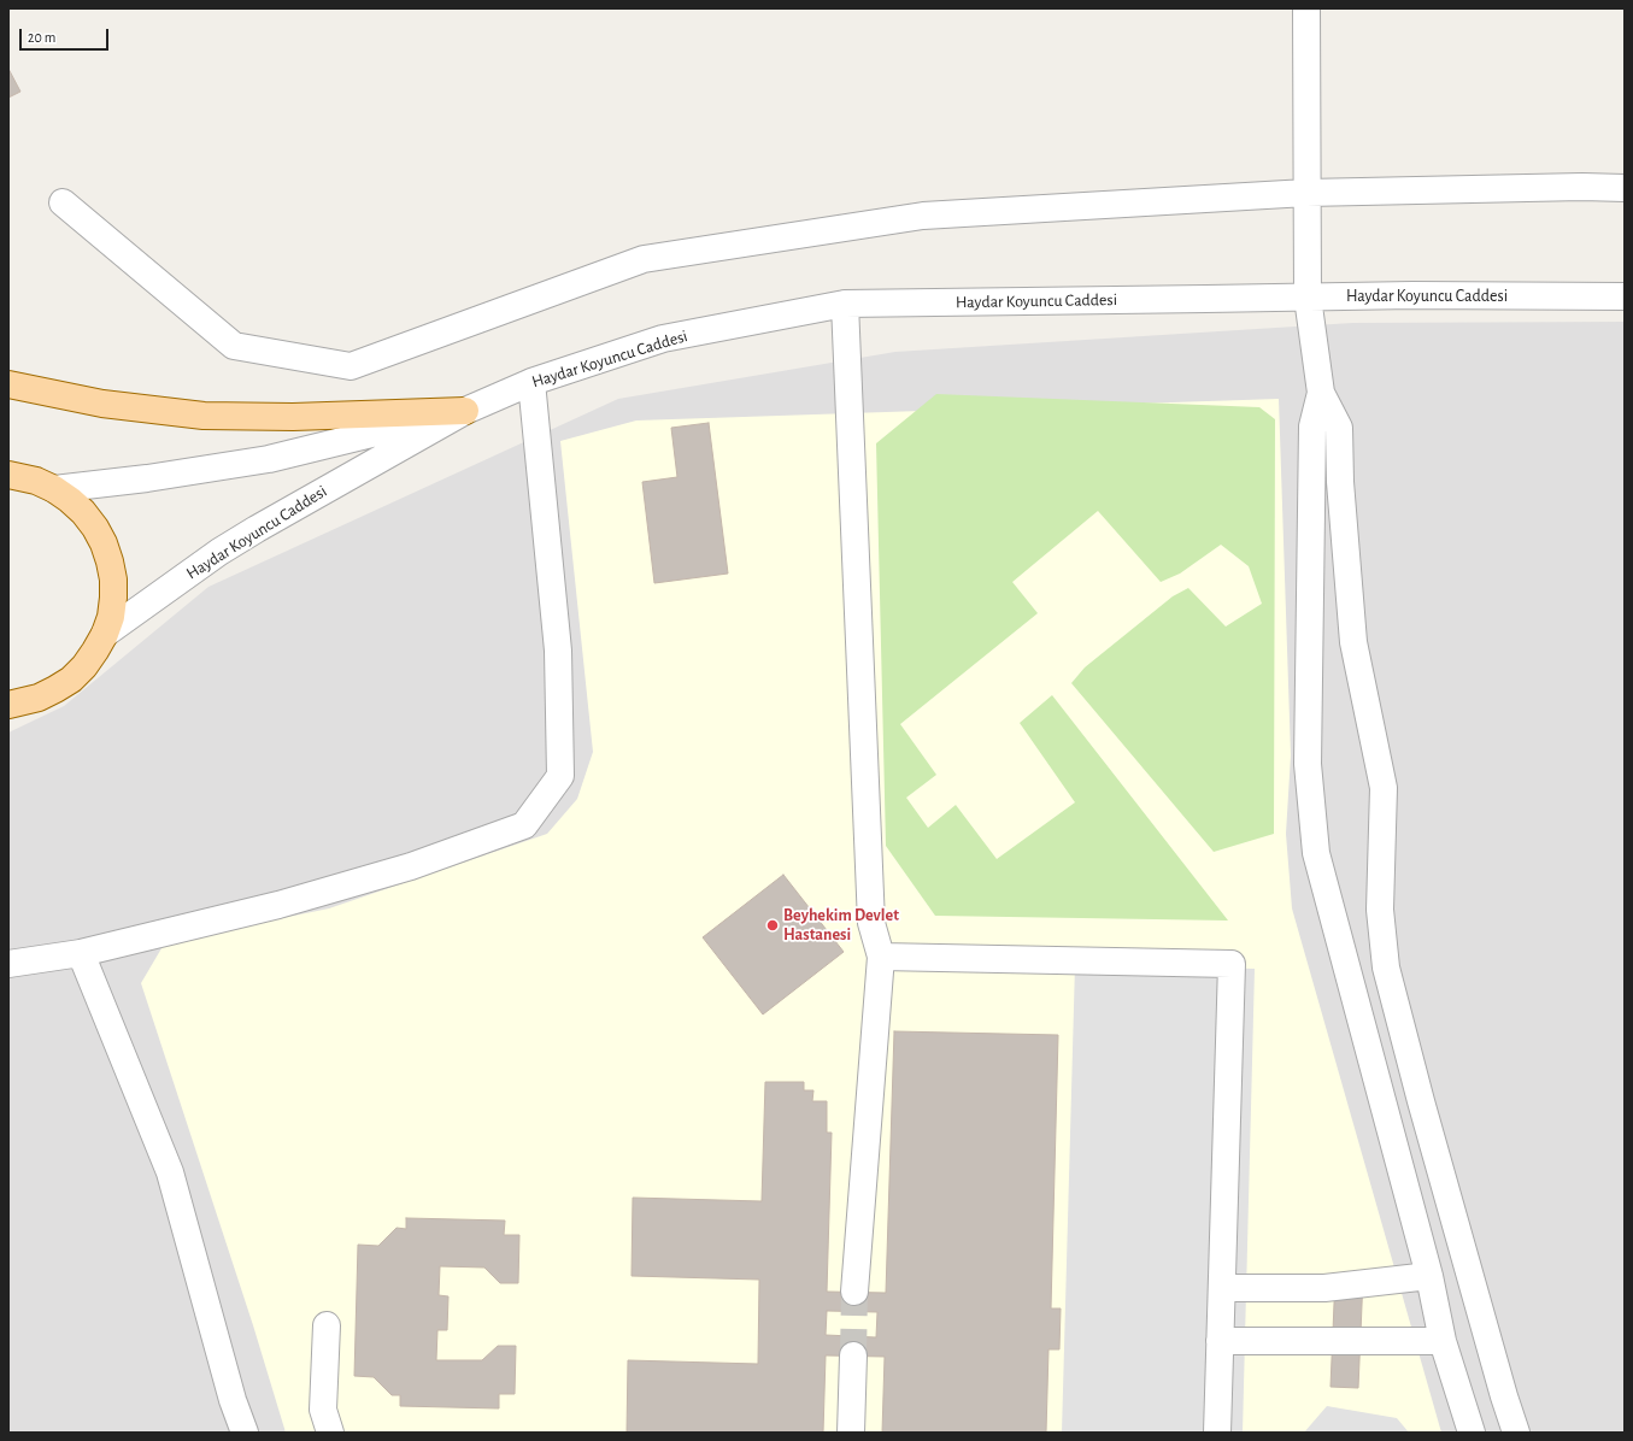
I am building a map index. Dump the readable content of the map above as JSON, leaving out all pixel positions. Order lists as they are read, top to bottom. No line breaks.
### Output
{"streets":{"street":["Haydar Koyuncu Caddesi"]},"places":["Beyhekim Devlet Hastanesi"],"scale_bar":"20 m"}
